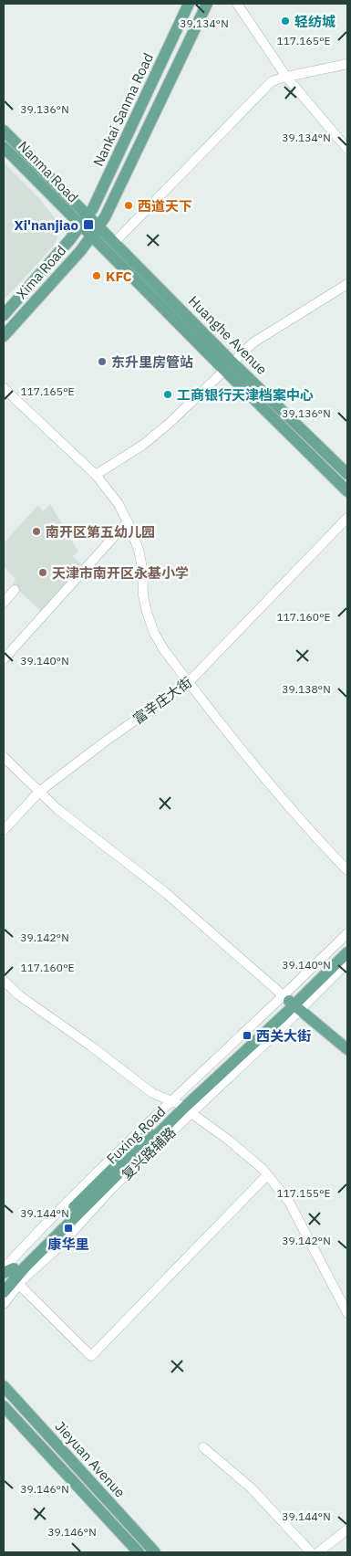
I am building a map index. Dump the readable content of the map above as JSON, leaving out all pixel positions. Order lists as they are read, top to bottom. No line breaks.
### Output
{"streets":{"main road":["Nankai Sanma Road","Nanma Road","Xima Road","Huanghe Avenue","Fuxing Road","Jieyuan Avenue"],"street":["富辛庄大街","复兴路辅路"]},"crossings":[["Nankai Sanma Road","Nanma Road"],["Nankai Sanma Road","Xima Road"],["Nankai Sanma Road","Huanghe Avenue"],["Nanma Road","Xima Road"],["Nanma Road","Huanghe Avenue"],["Xima Road","Huanghe Avenue"],["Fuxing Road","复兴路辅路"]],"places":{"other":["轻纺城","西道天下","KFC","东升里房管站","工商银行天津档案中心","南开区第五幼儿园","天津市南开区永基小学"],"transit":["Xi'nanjiao","西关大街","康华里"]},"coordinates":["39.134°N","117.165°E","39.136°N","117.160°E","39.140°N","39.138°N","39.142°N","117.155°E","39.144°N","39.146°N"]}
